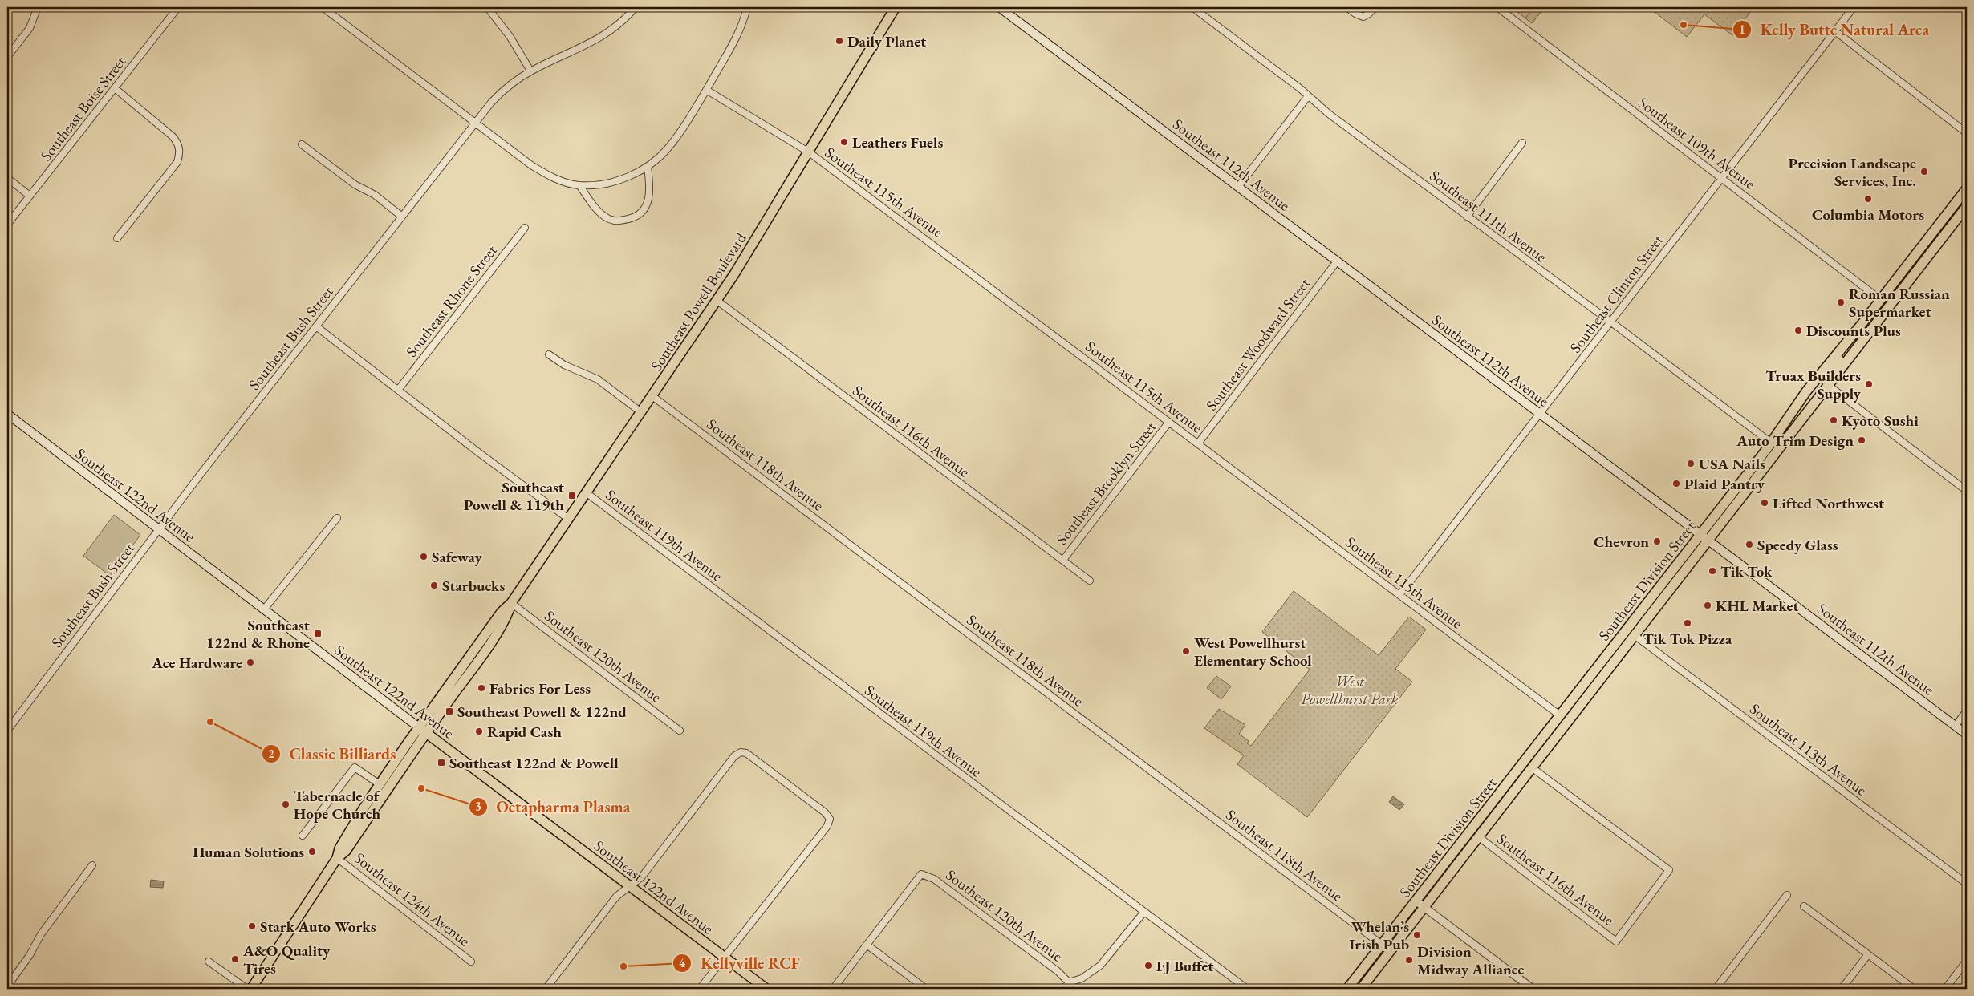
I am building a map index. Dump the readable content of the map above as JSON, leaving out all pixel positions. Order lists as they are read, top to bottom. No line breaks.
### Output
{"streets":{"main road":["Southeast 112th Avenue","Southeast Powell Boulevard","Southeast 122nd Avenue","Southeast Division Street"],"street":["Southeast Boise Street","Southeast 109th Avenue","Southeast 115th Avenue","Southeast 111th Avenue","Southeast Clinton Street","Southeast Rhone Street","Southeast Bush Street","Southeast Woodward Street","Southeast 116th Avenue","Southeast 118th Avenue","Southeast Brooklyn Street","Southeast 119th Avenue","Southeast 120th Avenue","Southeast 113th Avenue","Southeast 124th Avenue"]},"crossings":[["Southeast 109th Avenue","Southeast Clinton Street"],["Southeast 109th Avenue","Southeast Division Street"],["Southeast 112th Avenue","Southeast Clinton Street"],["Southeast 112th Avenue","Southeast Woodward Street"],["Southeast 112th Avenue","Southeast Division Street"],["Southeast 115th Avenue","Southeast Clinton Street"],["Southeast 115th Avenue","Southeast Powell Boulevard"],["Southeast 115th Avenue","Southeast Woodward Street"],["Southeast 115th Avenue","Southeast Brooklyn Street"],["Southeast 115th Avenue","Southeast Division Street"],["Southeast 111th Avenue","Southeast Clinton Street"],["Southeast 111th Avenue","Southeast Division Street"],["Southeast Powell Boulevard","Southeast 116th Avenue"],["Southeast Powell Boulevard","Southeast 118th Avenue"],["Southeast Powell Boulevard","Southeast 122nd Avenue"],["Southeast Powell Boulevard","Southeast 119th Avenue"],["Southeast Powell Boulevard","Southeast 120th Avenue"],["Southeast Powell Boulevard","Southeast 124th Avenue"],["Southeast Bush Street","Southeast 122nd Avenue"],["Southeast 116th Avenue","Southeast Brooklyn Street"],["Southeast 116th Avenue","Southeast Division Street"],["Southeast 118th Avenue","Southeast Division Street"],["Southeast Division Street","Southeast 113th Avenue"]],"parks":["West Powellhurst Park"],"places":{"other":["Kelly Butte Natural Area","Daily Planet","Leathers Fuels","Precision Landscape Services, Inc.","Columbia Motors","Roman Russian Supermarket","Discounts Plus","Truax Builders Supply","Kyoto Sushi","Auto Trim Design","USA Nails","Plaid Pantry","Lifted Northwest","Chevron","Speedy Glass","Safeway","Tik Tok","Starbucks","KHL Market","Tik Tok Pizza","West Powellhurst Elementary School","Ace Hardware","Fabrics For Less","Classic Billiards","Rapid Cash","Octapharma Plasma","Tabernacle of Hope Church","Human Solutions","Stark Auto Works","Whelan’s Irish Pub","A&O Quality Tires","Division Midway Alliance","FJ Buffet","Kellyville RCF"],"transit":["Southeast Powell & 119th","Southeast 122nd & Rhone","Southeast Powell & 122nd","Southeast 122nd & Powell"]}}
